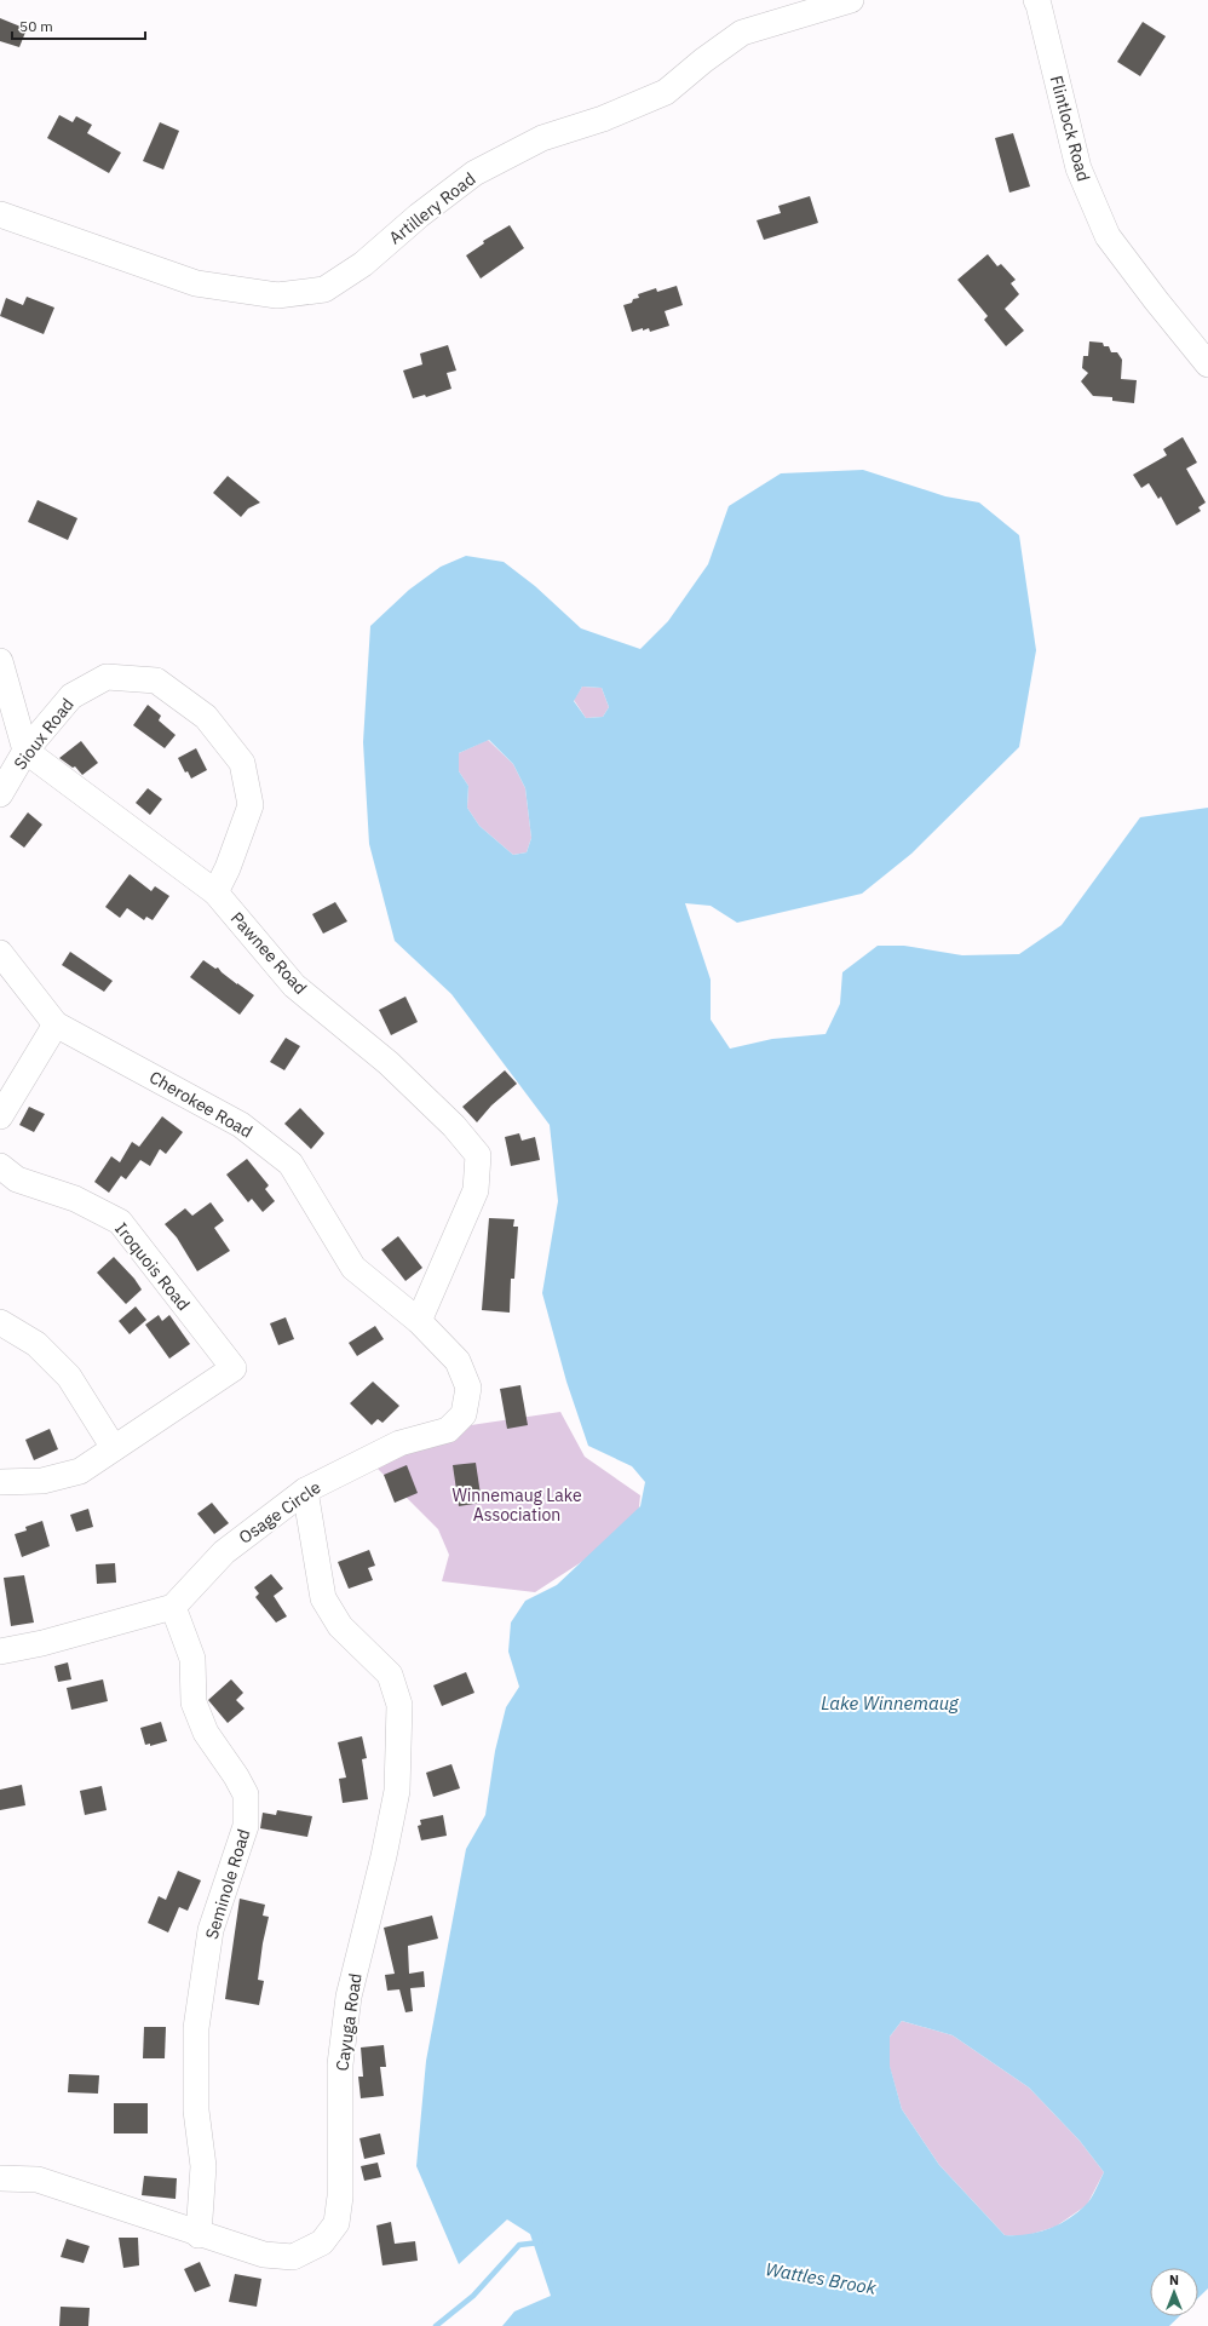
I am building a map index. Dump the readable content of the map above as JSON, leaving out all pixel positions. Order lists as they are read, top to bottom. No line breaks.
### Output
{"streets":{"street":["Flintlock Road","Artillery Road","Sioux Road","Pawnee Road","Cherokee Road","Iroquois Road","Osage Circle","Seminole Road","Cayuga Road"]},"crossings":[["Sioux Road","Pawnee Road"],["Pawnee Road","Cherokee Road"],["Pawnee Road","Osage Circle"],["Cherokee Road","Osage Circle"],["Osage Circle","Seminole Road"],["Osage Circle","Cayuga Road"],["Seminole Road","Cayuga Road"]],"water":["Lake Winnemaug","Wattles Brook"],"parks":["Winnemaug Lake Association"],"scale_bar":"50 m","north":"top"}
